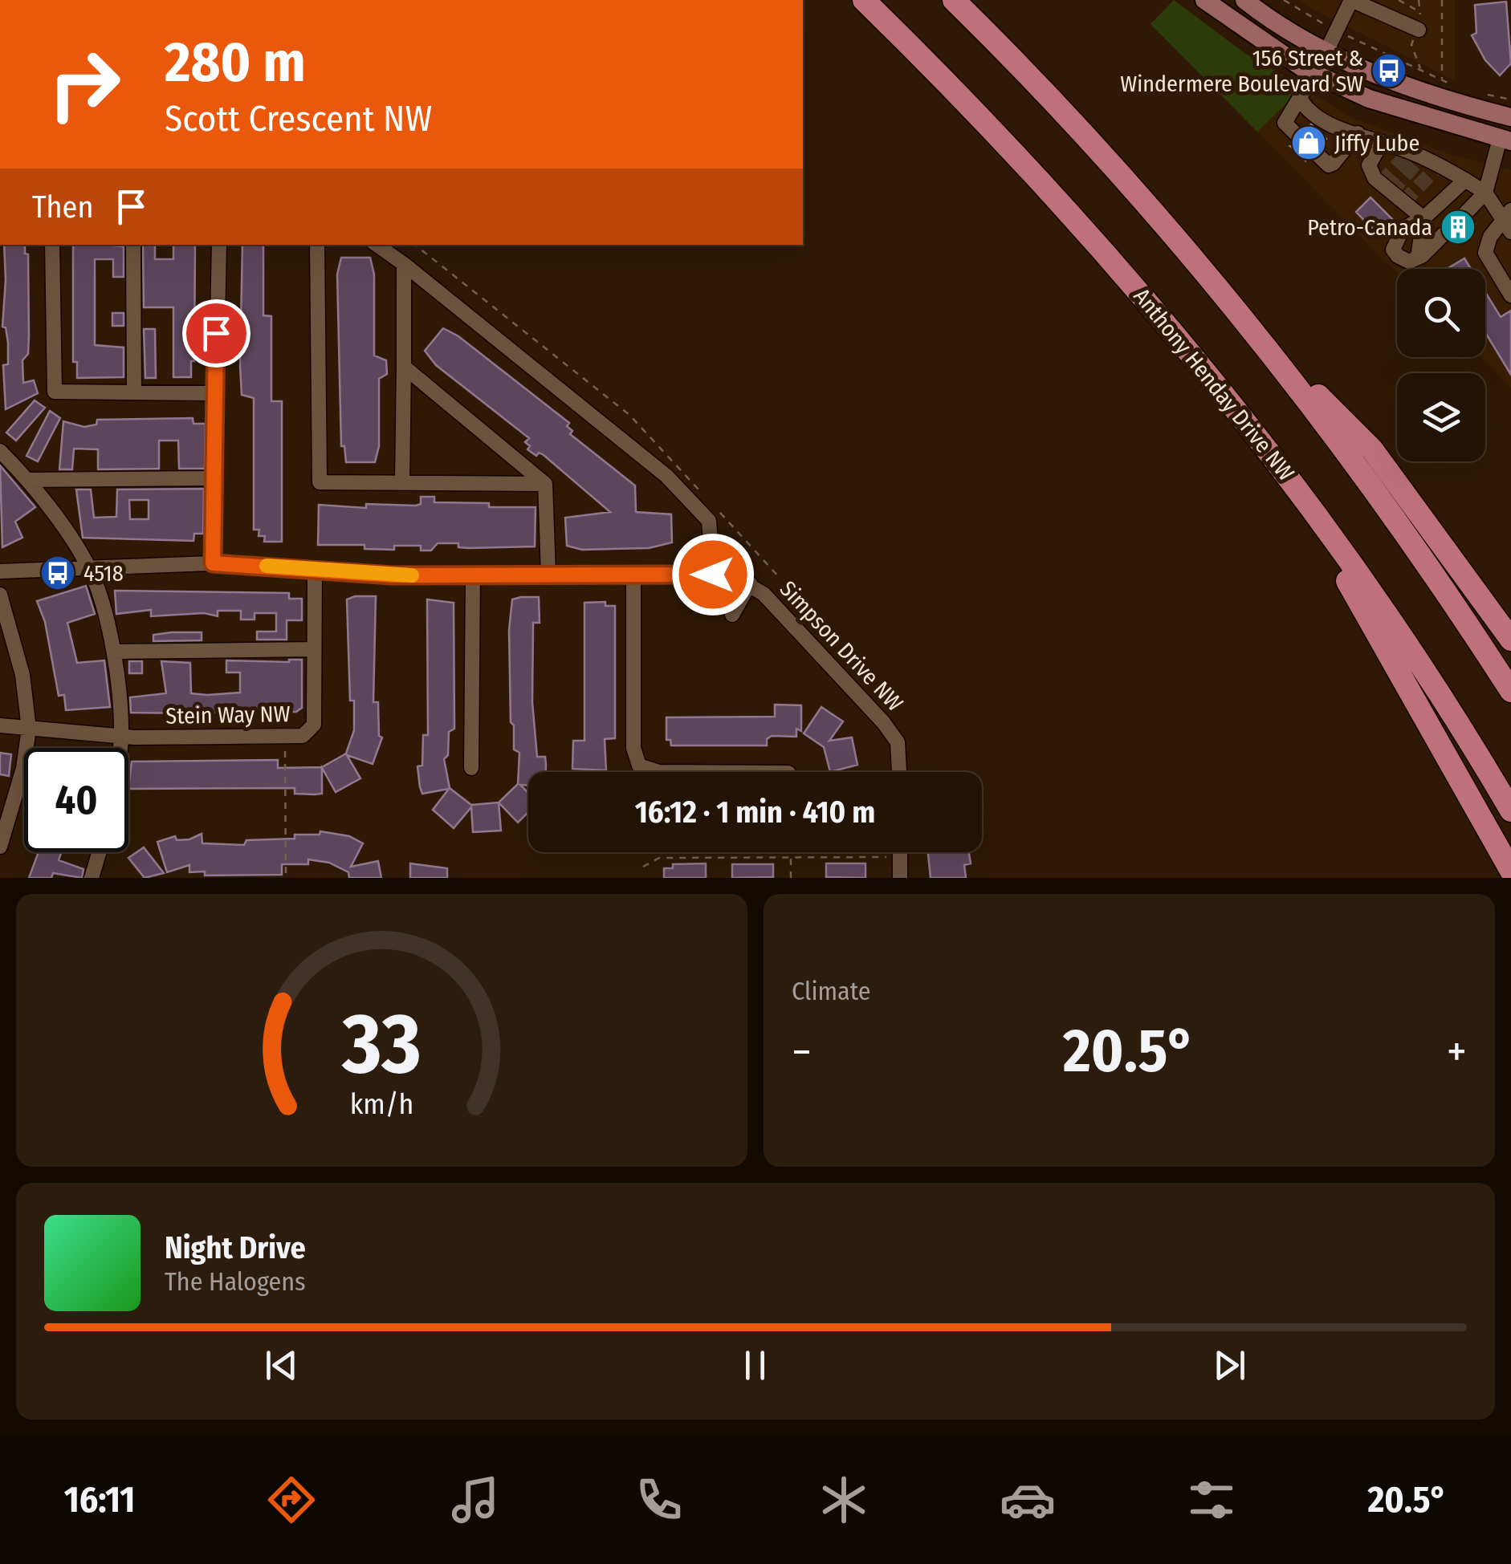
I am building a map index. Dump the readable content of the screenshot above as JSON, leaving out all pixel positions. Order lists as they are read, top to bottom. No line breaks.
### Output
{"streets":{"highway":["Anthony Henday Drive NW"],"street":["Simpson Drive NW","Stein Way NW"]},"crossings":[["Simpson Drive NW","Stein Way NW"]],"places":{"bus stop":["156 Street & Windermere Boulevard SW","4518"],"shop":["Jiffy Lube"],"building":["Petro-Canada"]},"page":{"turn":["280 m","Scott Crescent NW"],"then":"Then","limit":"40","trip":"16:12 · 1 min · 410 m","tile":"Climate","heat":["−","20.5°","+"],"song":["Night Drive","The Halogens"],"tabs":["16:11","20.5°"],"gauge":["33","km/h"]}}
